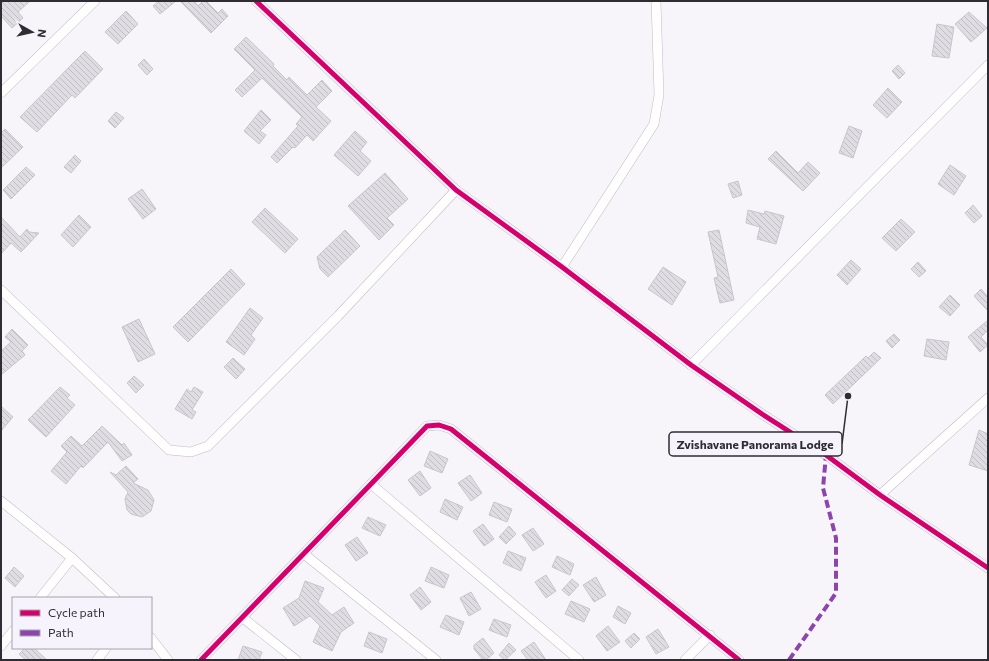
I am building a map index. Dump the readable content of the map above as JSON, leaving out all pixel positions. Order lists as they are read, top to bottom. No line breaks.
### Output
{"places":["Zvishavane Panorama Lodge"],"legend":["Cycle path","Path"],"north":"right"}
